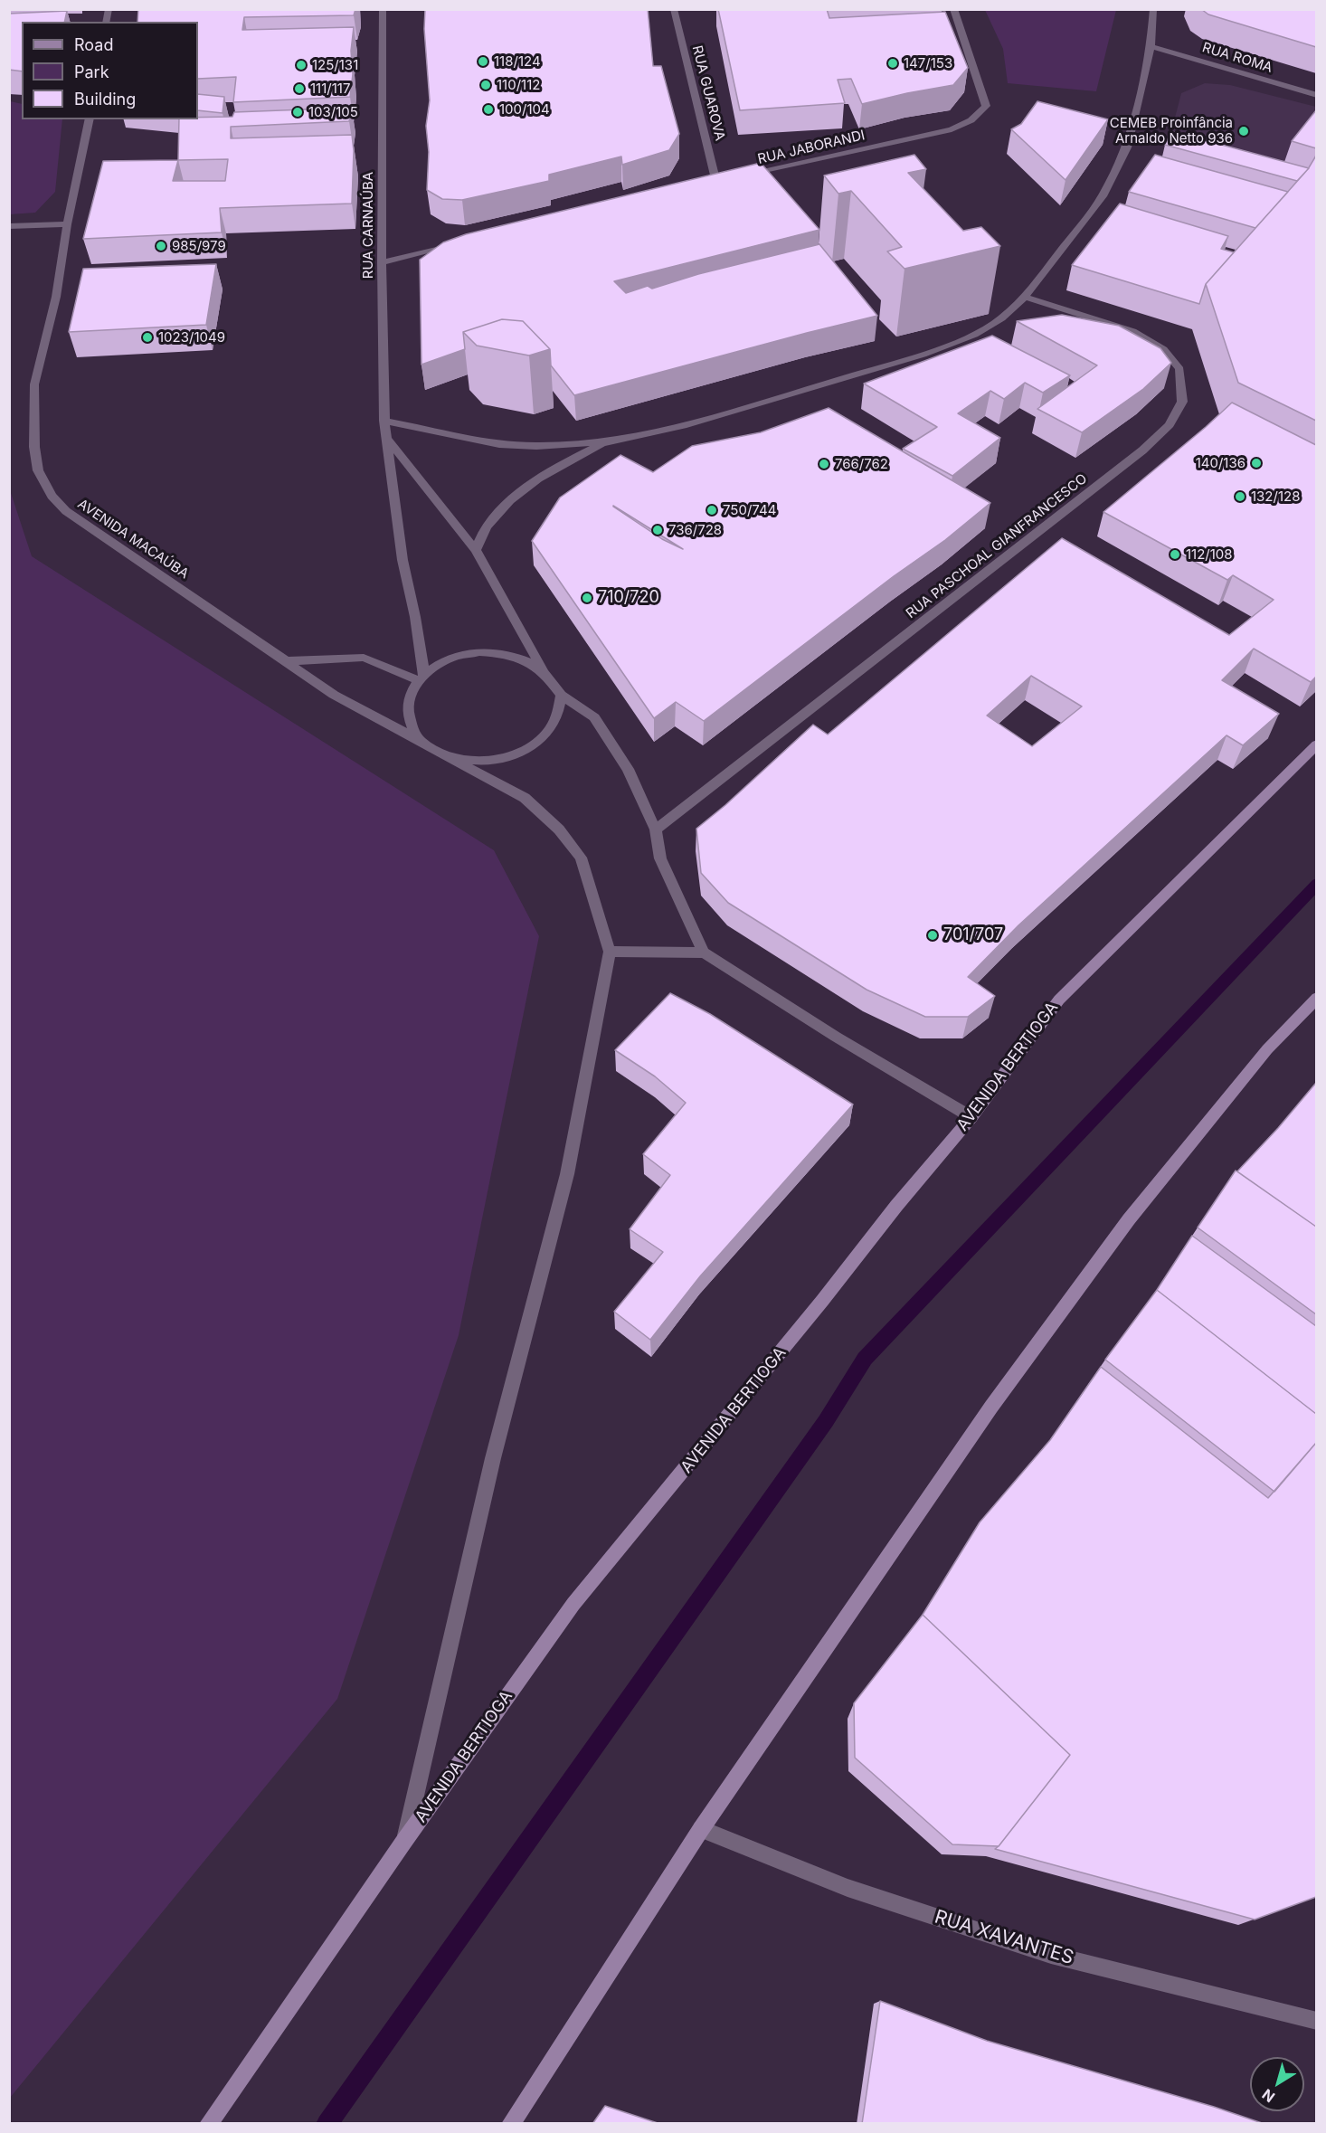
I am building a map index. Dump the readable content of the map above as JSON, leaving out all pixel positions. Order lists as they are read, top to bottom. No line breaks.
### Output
{"streets":{"street":["RUA ROMA","RUA GUAROVA","RUA JABORANDI","RUA CARNAÚBA","AVENIDA MACAÚBA","RUA PASCHOAL GIANFRANCESCO","AVENIDA BERTIOGA","RUA XAVANTES"]},"crossings":[["RUA CARNAÚBA","AVENIDA MACAÚBA"]],"places":["118/124","147/153","125/131","110/112","111/117","100/104","103/105","CEMEB Proinfância Arnaldo Netto 936","985/979","1023/1049","140/136","766/762","132/128","750/744","736/728","112/108","710/720","701/707"],"legend":["Road","Park","Building"],"north":"bottom left"}
